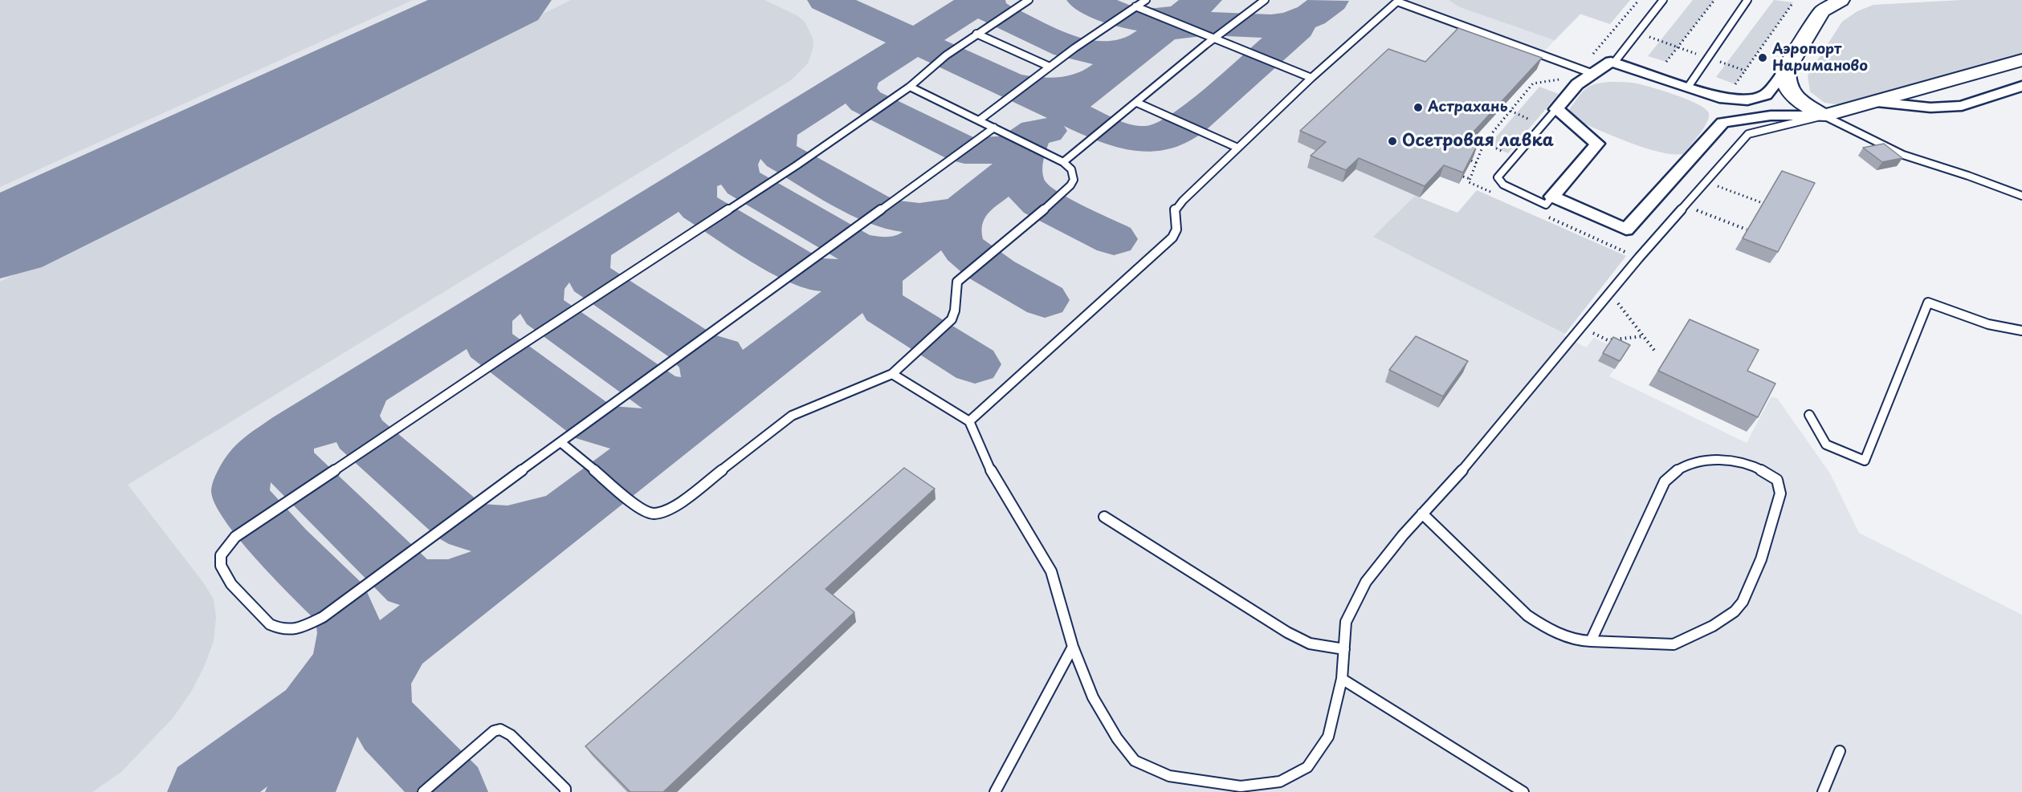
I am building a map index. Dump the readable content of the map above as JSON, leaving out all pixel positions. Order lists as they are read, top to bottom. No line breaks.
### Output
{"places":["Аэропорт Нариманово","Астрахань","Осетровая лавка"]}
